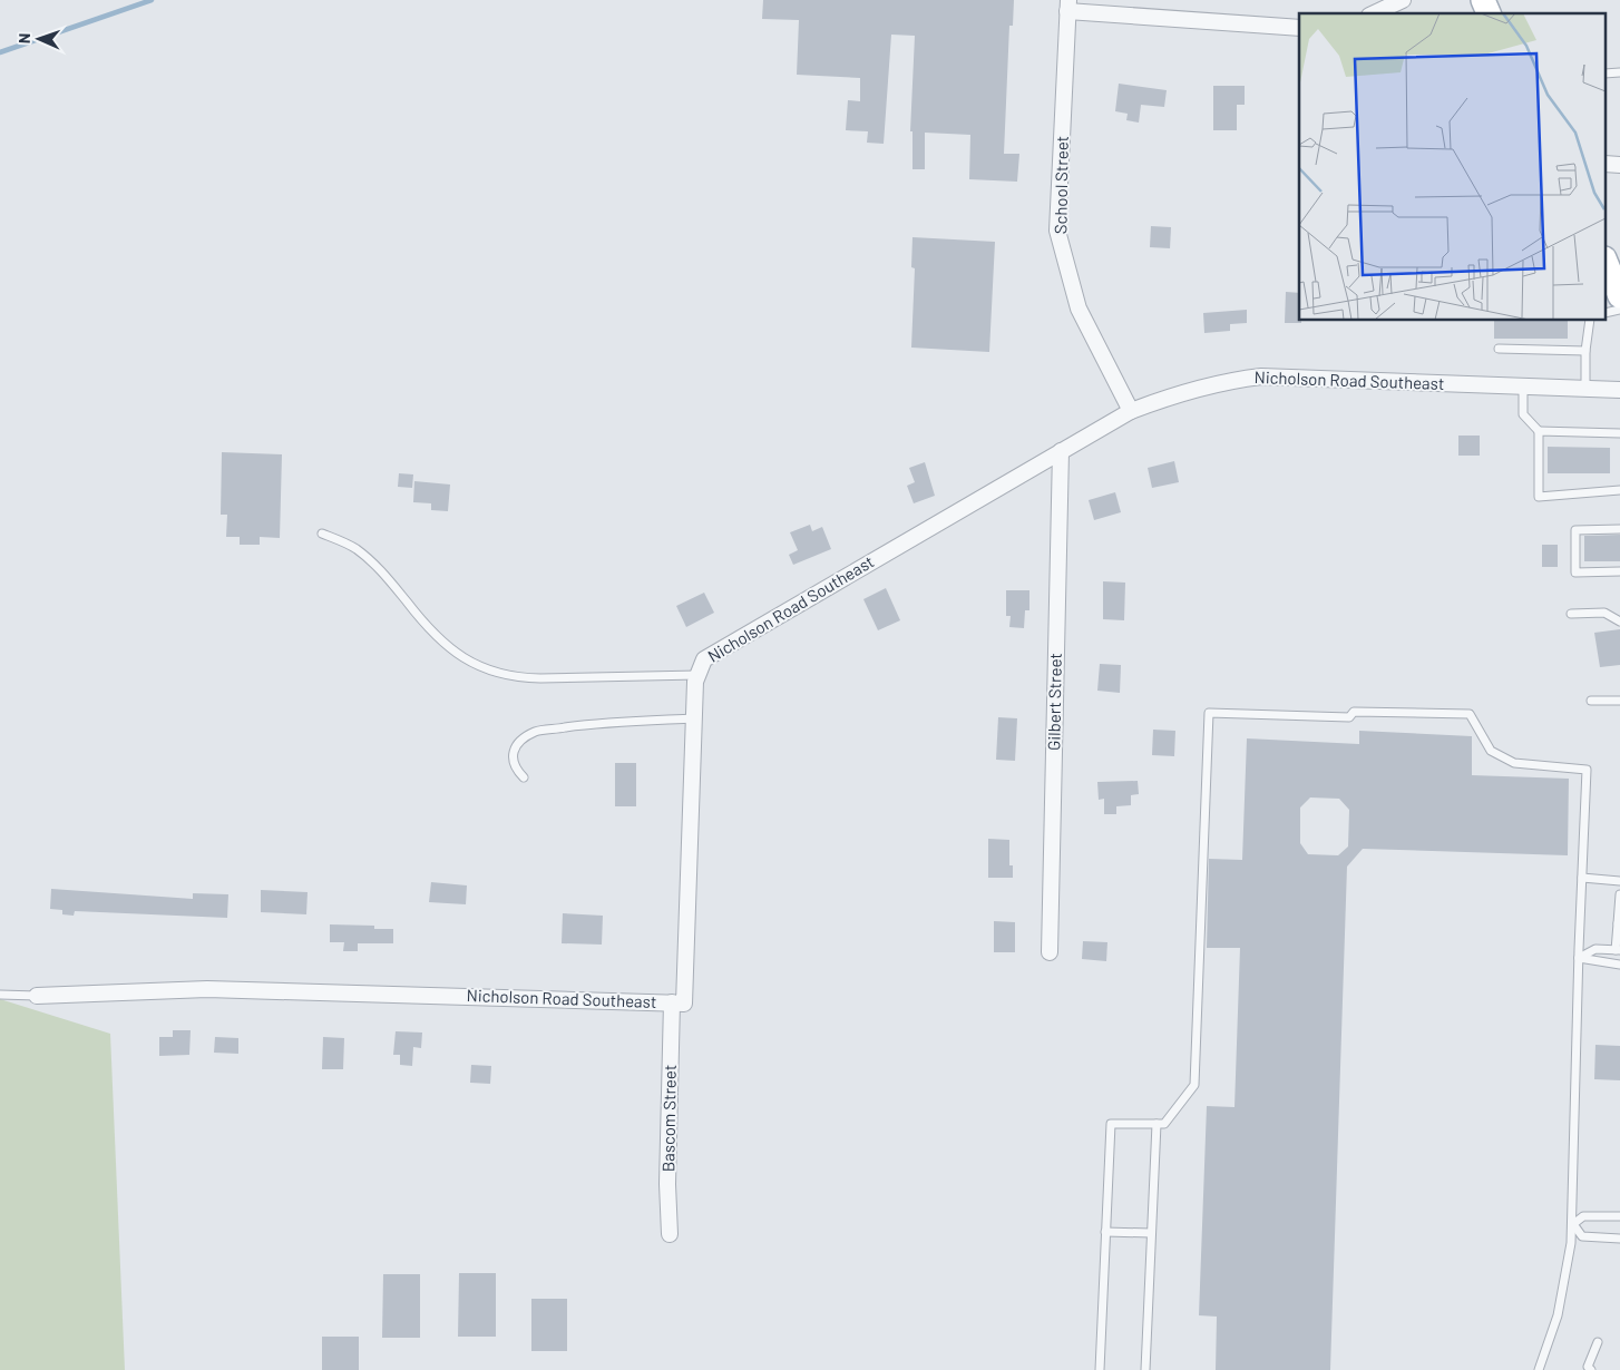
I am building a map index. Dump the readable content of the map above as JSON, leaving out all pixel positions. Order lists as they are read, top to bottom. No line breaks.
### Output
{"streets":{"street":["School Street","Nicholson Road Southeast","Gilbert Street","Bascom Street"]},"crossings":[["School Street","Nicholson Road Southeast"],["Nicholson Road Southeast","Gilbert Street"],["Nicholson Road Southeast","Bascom Street"]],"north":"left"}
